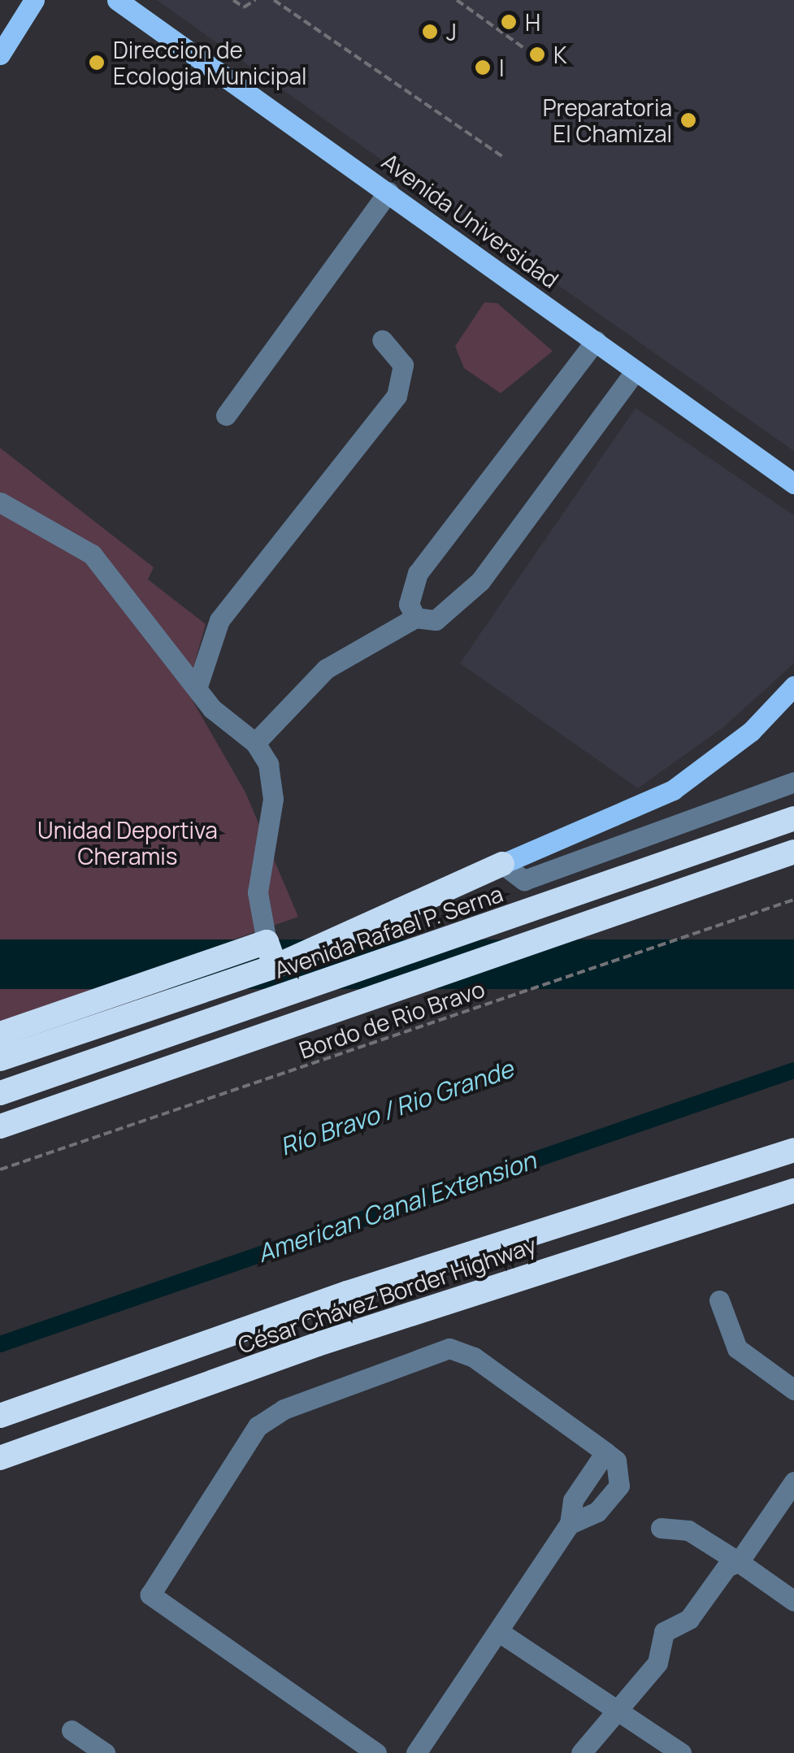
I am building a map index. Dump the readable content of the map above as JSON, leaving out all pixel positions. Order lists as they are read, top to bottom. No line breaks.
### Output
{"streets":{"highway":["Avenida Rafael P. Serna","César Chávez Border Highway"],"main road":["Avenida Universidad"],"path":["Bordo de Rio Bravo"]},"water":["Río Bravo / Rio Grande","American Canal Extension"],"parks":["Unidad Deportiva Cheramis"],"places":["H","J","K","Direccion de Ecologia Municipal","I","Preparatoria El Chamizal"]}
